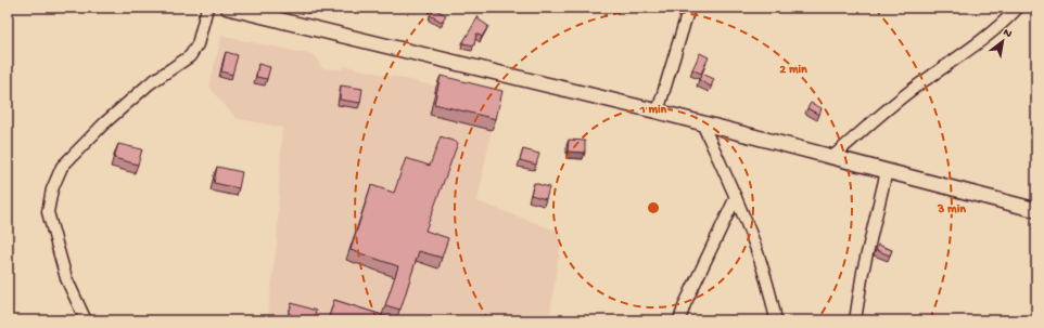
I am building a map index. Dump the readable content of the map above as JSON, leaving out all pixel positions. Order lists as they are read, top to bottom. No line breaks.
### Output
{"north":"top right","rings":["2 min","1 min","3 min"]}
